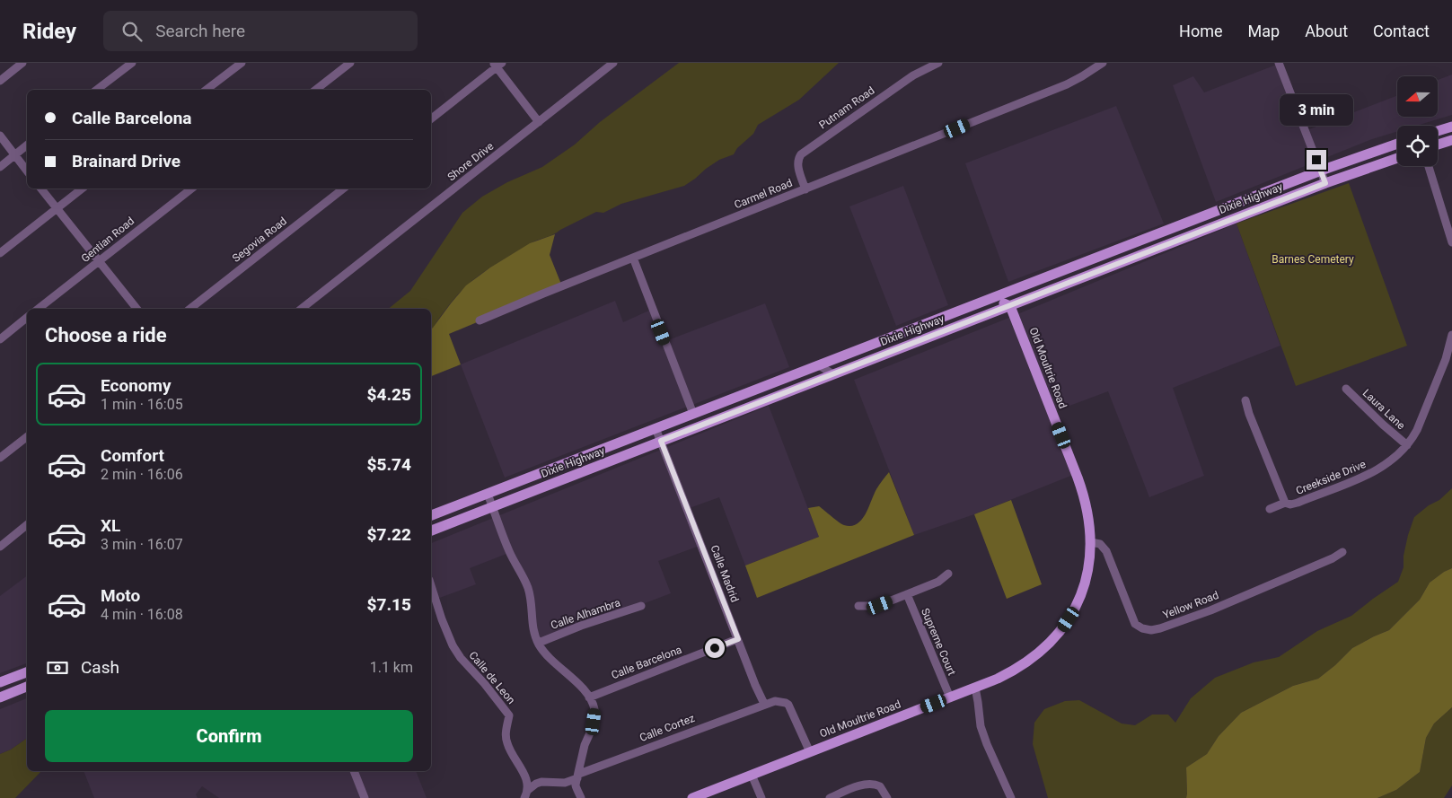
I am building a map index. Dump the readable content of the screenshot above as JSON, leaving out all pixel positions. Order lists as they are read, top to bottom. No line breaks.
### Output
{"streets":{"main road":["Dixie Highway","Old Moultrie Road"],"street":["Putnam Road","Shore Drive","Carmel Road","Gentian Road","Segovia Road","Laura Lane","Creekside Drive","Calle Madrid","Yellow Road","Calle Alhambra","Supreme Court","Calle Barcelona","Calle de Leon","Calle Cortez"]},"crossings":[["Putnam Road","Carmel Road"],["Dixie Highway","Old Moultrie Road"],["Dixie Highway","Calle Madrid"],["Old Moultrie Road","Yellow Road"],["Old Moultrie Road","Supreme Court"],["Laura Lane","Creekside Drive"],["Calle Madrid","Calle Barcelona"],["Calle Madrid","Calle Cortez"],["Calle de Leon","Calle Cortez"]],"parks":["Barnes Cemetery"],"north":"left","page":{"header":"Ridey","search":"Search here","nav":["Home","Map","About","Contact"],"banner":["Calle Barcelona","Brainard Drive"],"bubble":"3 min","heading":"Choose a ride","list":[{"name":"Economy","note":"1 min · 16:05","value":"$4.25"},{"name":"Comfort","note":"2 min · 16:06","value":"$5.74"},{"name":"XL","note":"3 min · 16:07","value":"$7.22"},{"name":"Moto","note":"4 min · 16:08","value":"$7.15"}],"pay":["Cash","1.1 km"],"buttons":"Confirm"}}
